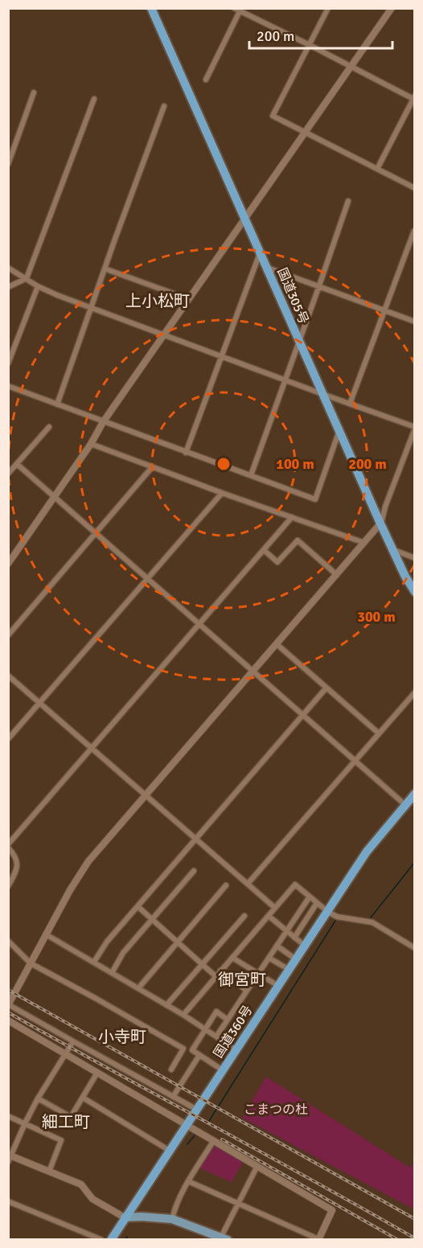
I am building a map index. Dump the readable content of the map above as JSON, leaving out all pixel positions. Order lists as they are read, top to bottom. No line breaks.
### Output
{"streets":{"highway":["国道305号","国道360号"]},"districts":["上小松町","御宮町","小寺町","細工町"],"parks":["こまつの杜"],"scale_bar":"200 m","rings":["100 m","200 m","300 m"]}
